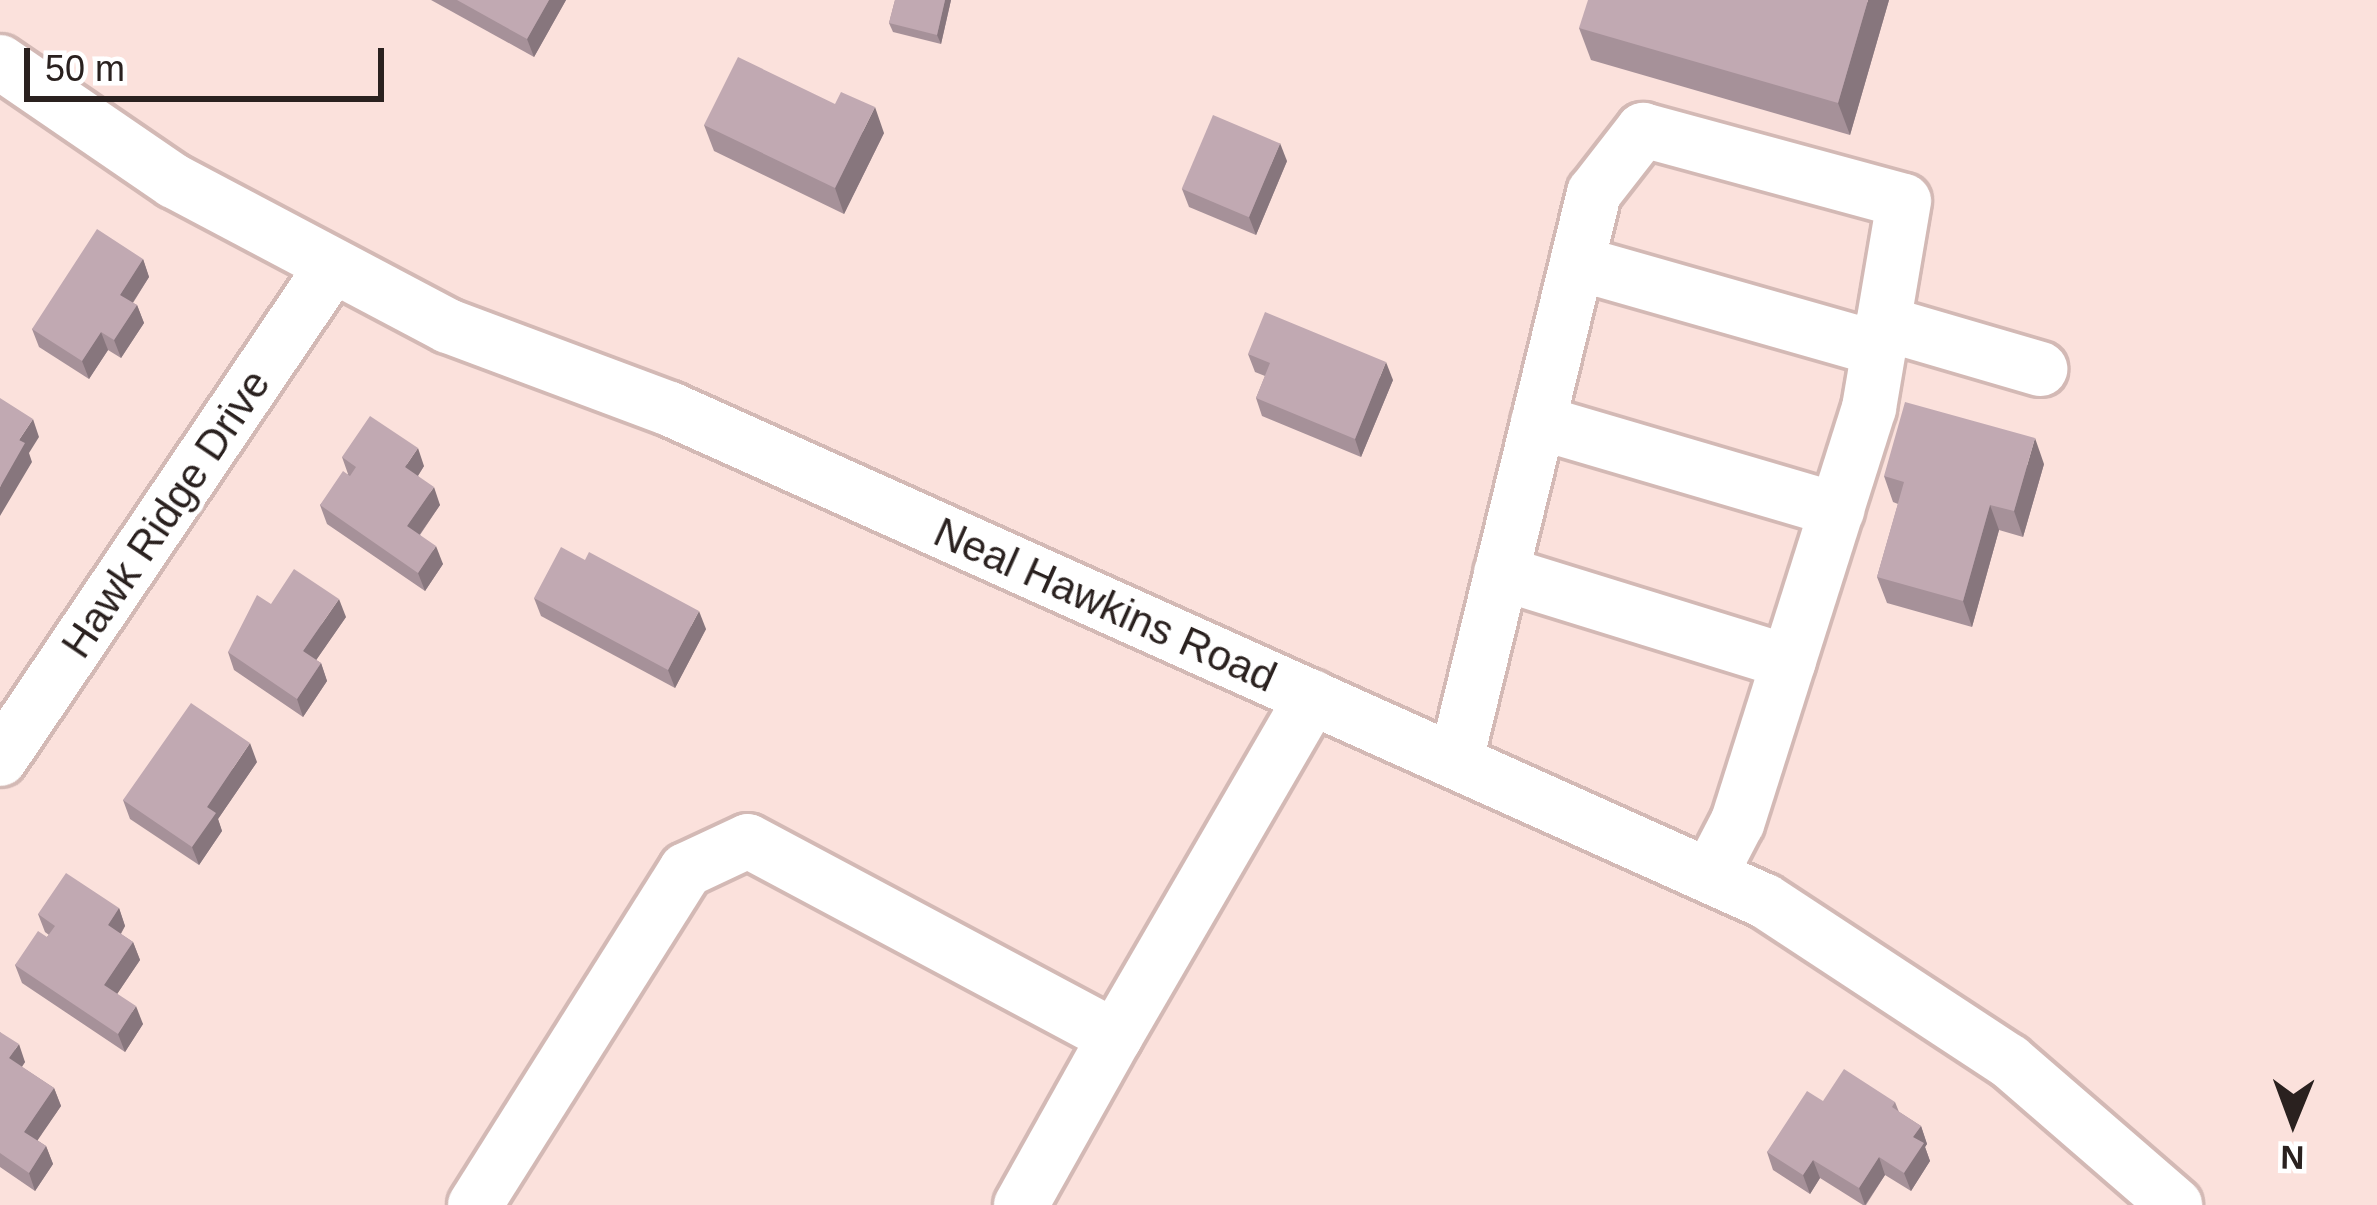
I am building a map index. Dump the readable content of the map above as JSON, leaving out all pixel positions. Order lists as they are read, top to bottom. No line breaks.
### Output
{"streets":{"street":["Hawk Ridge Drive","Neal Hawkins Road"]},"crossings":[["Hawk Ridge Drive","Neal Hawkins Road"]],"scale_bar":"50 m","north":"bottom"}
